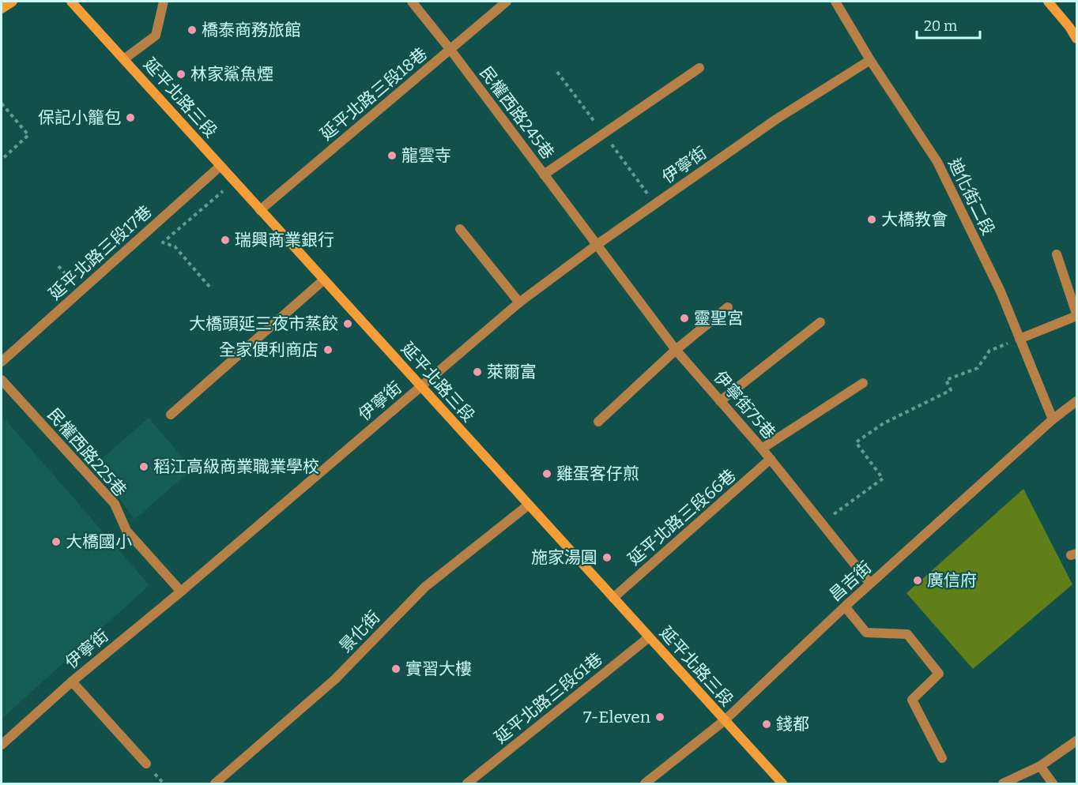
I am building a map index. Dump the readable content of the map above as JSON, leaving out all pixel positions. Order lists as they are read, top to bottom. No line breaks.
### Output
{"streets":{"street":["延平北路三段18巷","延平北路三段","民權西路245巷","伊寧街","迪化街二段","延平北路三段17巷","伊寧街75巷","民權西路225巷","延平北路三段66巷","昌吉街","景化街","延平北路三段61巷"]},"crossings":[["延平北路三段18巷","延平北路三段"],["延平北路三段18巷","民權西路245巷"],["延平北路三段","伊寧街"],["延平北路三段","延平北路三段17巷"],["延平北路三段","延平北路三段66巷"],["延平北路三段","昌吉街"],["延平北路三段","景化街"],["延平北路三段","延平北路三段61巷"],["民權西路245巷","伊寧街"],["民權西路245巷","伊寧街75巷"],["伊寧街","迪化街二段"],["伊寧街","伊寧街75巷"],["伊寧街","民權西路225巷"],["迪化街二段","昌吉街"],["伊寧街75巷","延平北路三段66巷"],["伊寧街75巷","昌吉街"]],"places":["橋泰商務旅館","林家鯊魚煙","保記小籠包","龍雲寺","大橋教會","瑞興商業銀行","靈聖宮","大橋頭延三夜市蒸餃","全家便利商店","萊爾富","稻江高級商業職業學校","雞蛋客仔煎","大橋國小","施家湯圓","廣信府","實習大樓","7-Eleven","錢都"],"scale_bar":"20 m"}
